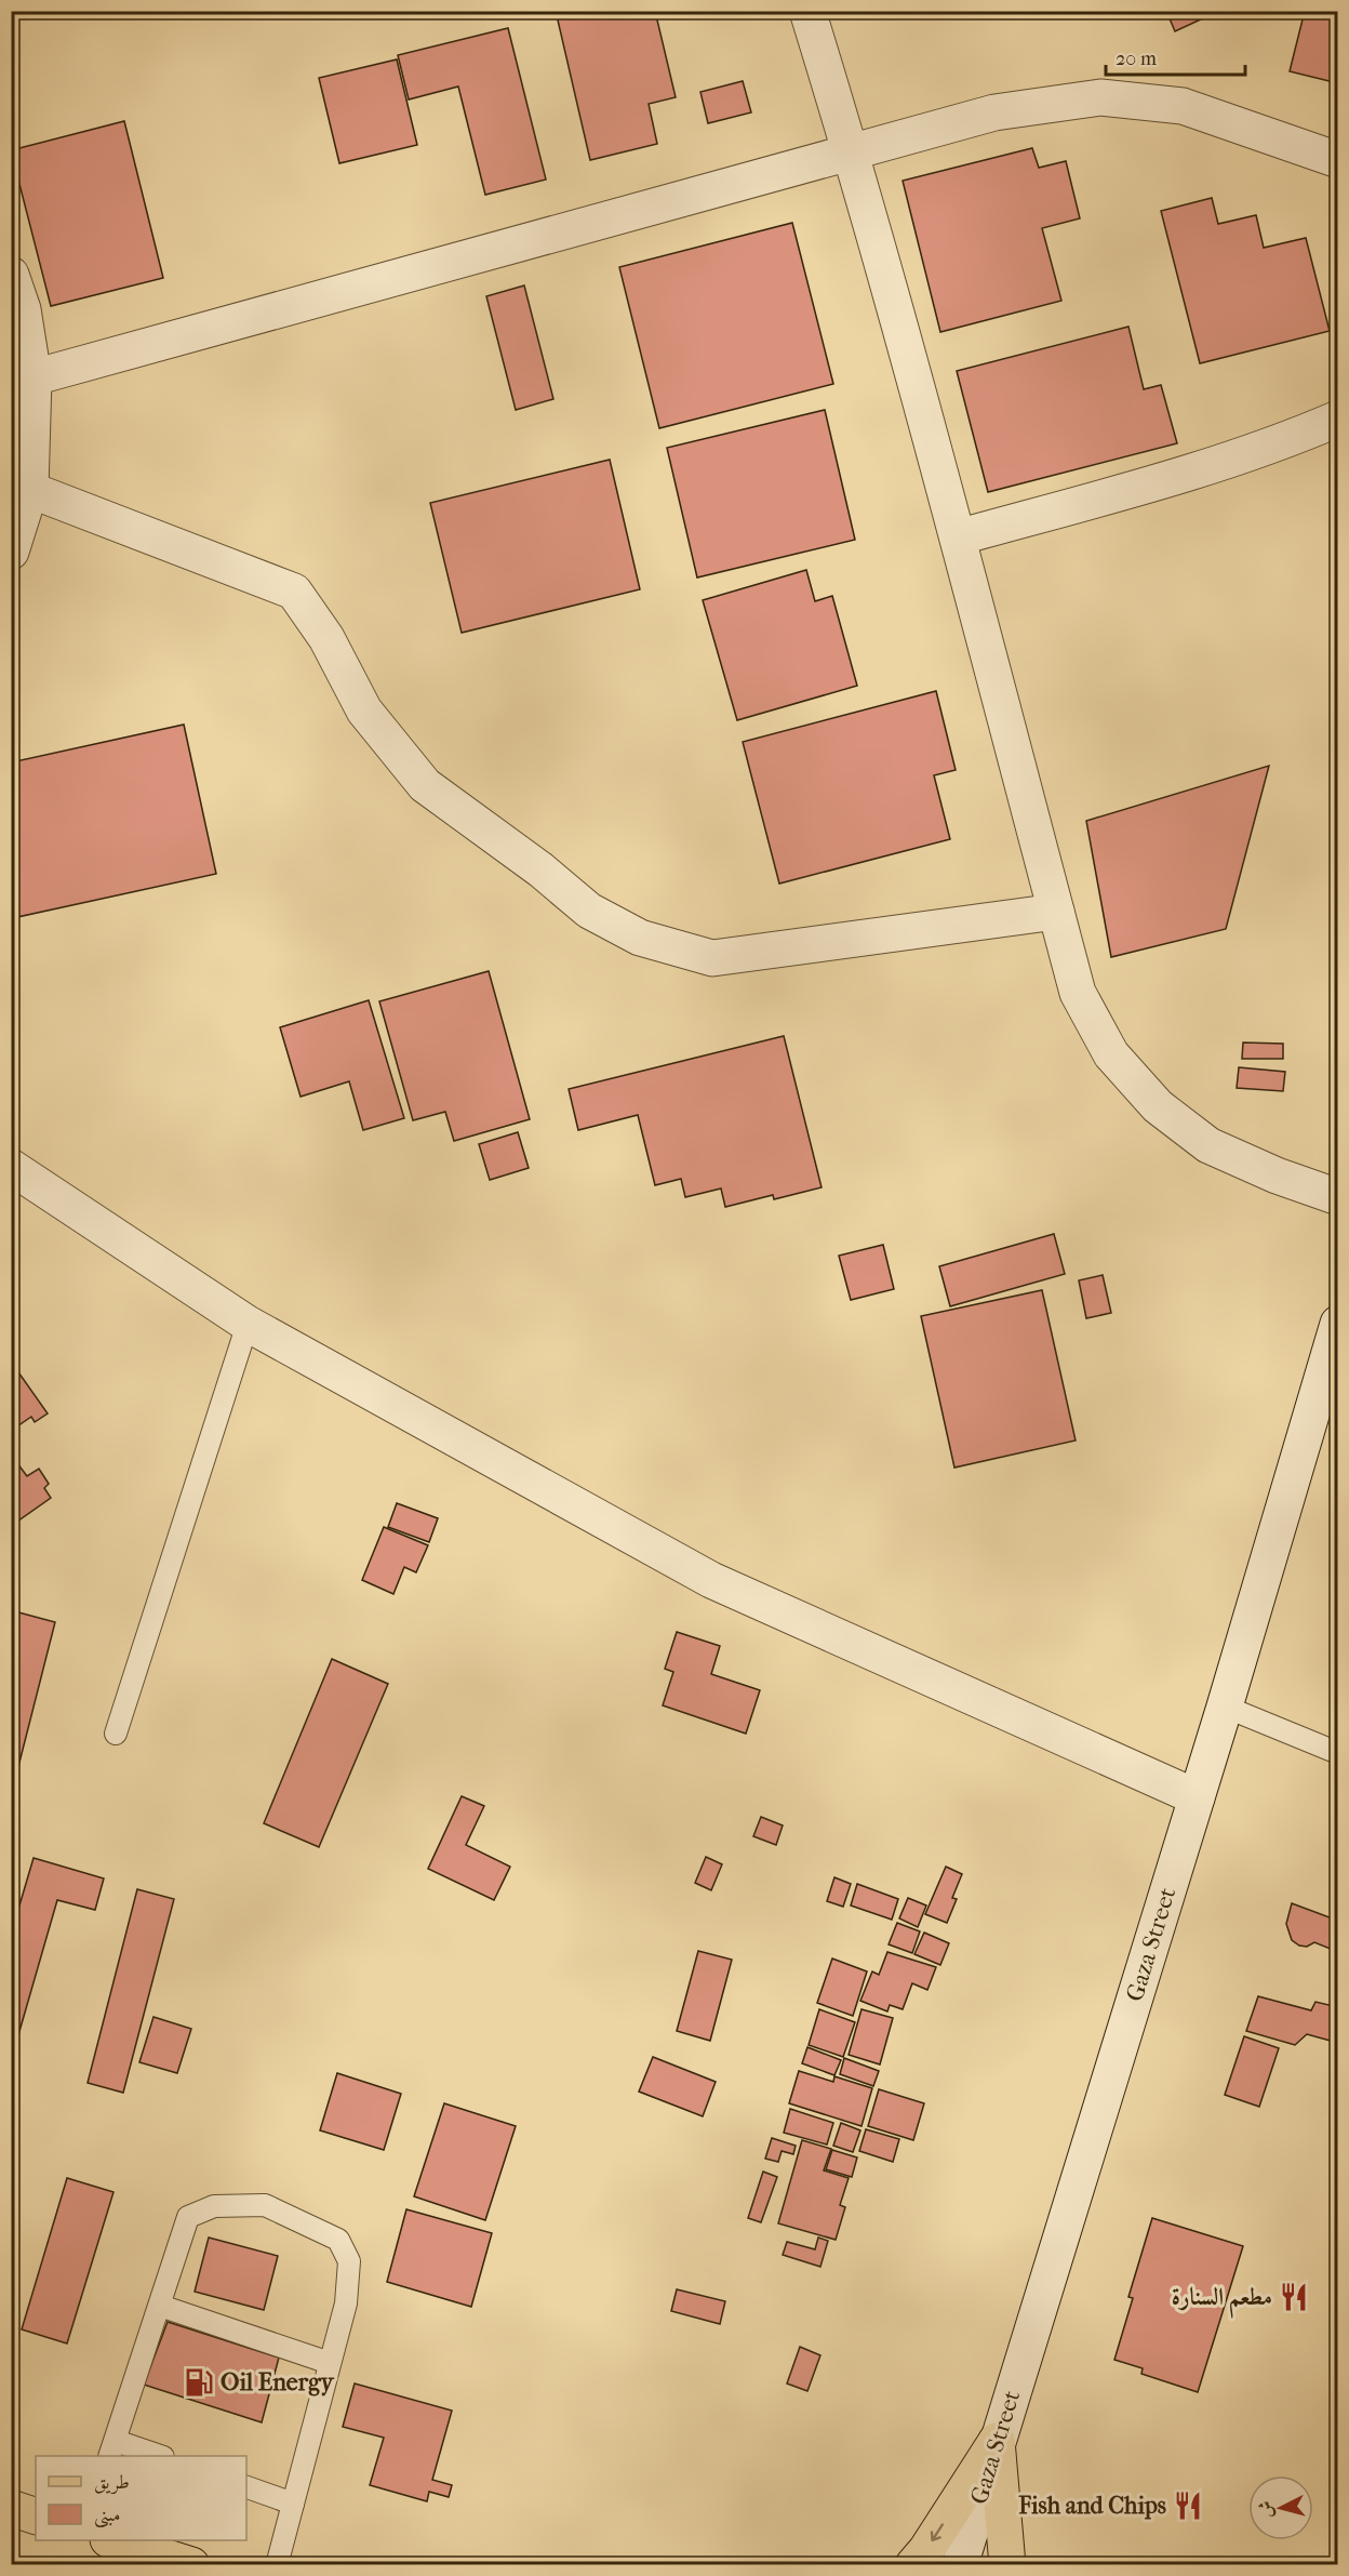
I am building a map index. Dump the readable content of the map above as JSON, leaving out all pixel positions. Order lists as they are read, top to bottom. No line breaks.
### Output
{"streets":{"street":["Gaza Street"]},"places":{"restaurant":["مطعم السنارة","Fish and Chips"],"fuel station":["Oil Energy"]},"legend":["طريق","مبنى"],"scale_bar":"20 m","north":"left"}
